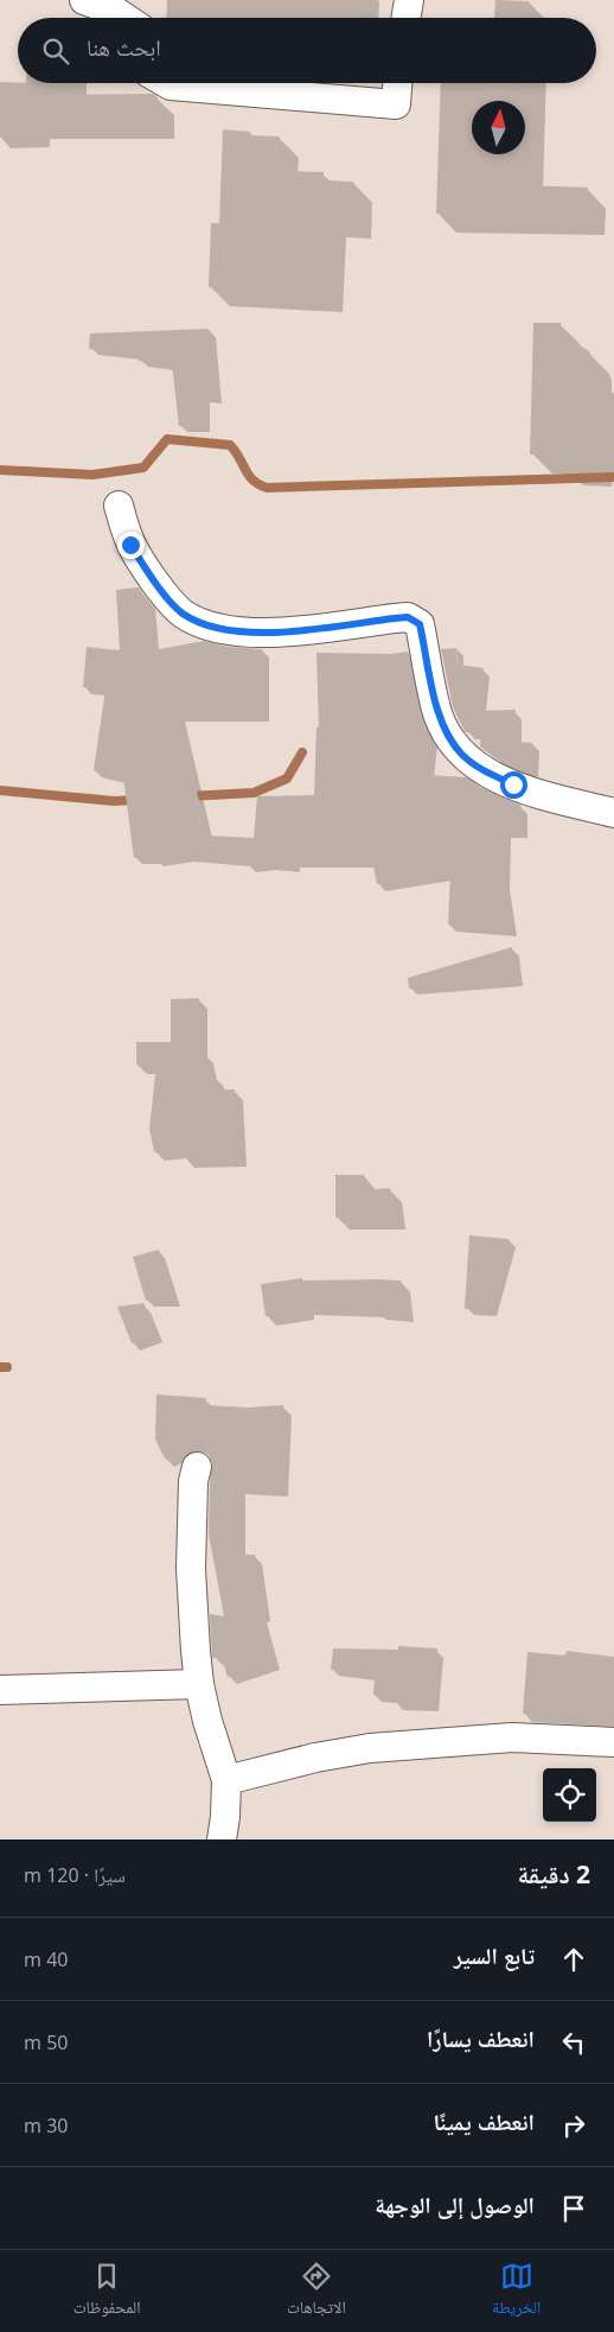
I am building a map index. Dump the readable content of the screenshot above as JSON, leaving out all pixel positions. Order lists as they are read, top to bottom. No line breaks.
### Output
{"north":"top","page":{"search":"ابحث هنا","heading":["2 دقيقة","سيرًا · 120 m"],"list":[["تابع السير","40 m"],["انعطف يسارًا","50 m"],["انعطف يمينًا","30 m"],"الوصول إلى الوجهة"],"nav":["الخريطة","الاتجاهات","المحفوظات"]}}
